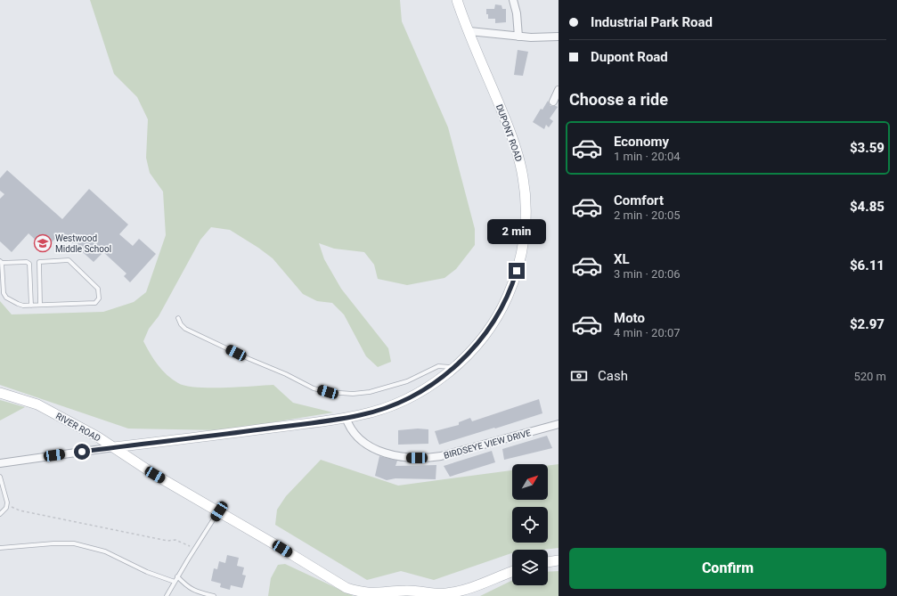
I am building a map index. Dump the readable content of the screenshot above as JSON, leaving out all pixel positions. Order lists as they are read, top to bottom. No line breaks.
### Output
{"streets":{"street":["DUPONT ROAD","RIVER ROAD","BIRDSEYE VIEW DRIVE"]},"crossings":[["DUPONT ROAD","RIVER ROAD"],["DUPONT ROAD","BIRDSEYE VIEW DRIVE"]],"places":{"school or university":["Westwood Middle School"]},"north":"top right","page":{"banner":["Industrial Park Road","Dupont Road"],"heading":"Choose a ride","list":[{"name":"Economy","note":"1 min · 20:04","value":"$3.59"},{"name":"Comfort","note":"2 min · 20:05","value":"$4.85"},{"name":"XL","note":"3 min · 20:06","value":"$6.11"},{"name":"Moto","note":"4 min · 20:07","value":"$2.97"}],"bubble":"2 min","pay":["Cash","520 m"],"buttons":"Confirm"}}
